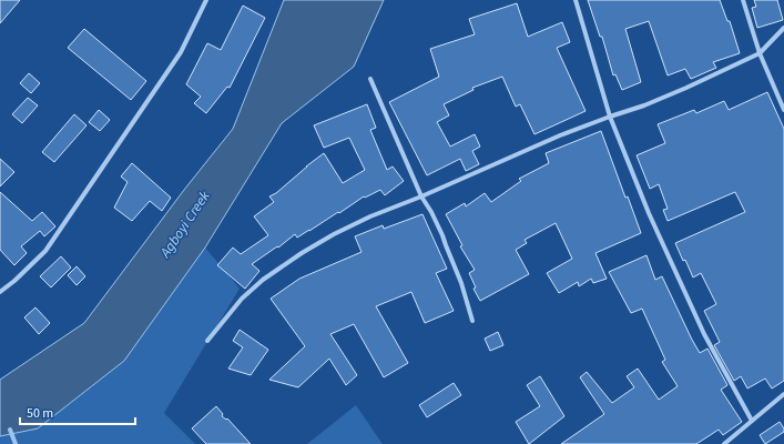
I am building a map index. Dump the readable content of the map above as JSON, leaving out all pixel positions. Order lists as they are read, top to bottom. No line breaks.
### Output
{"water":["Agboyi Creek"],"scale_bar":"50 m"}
